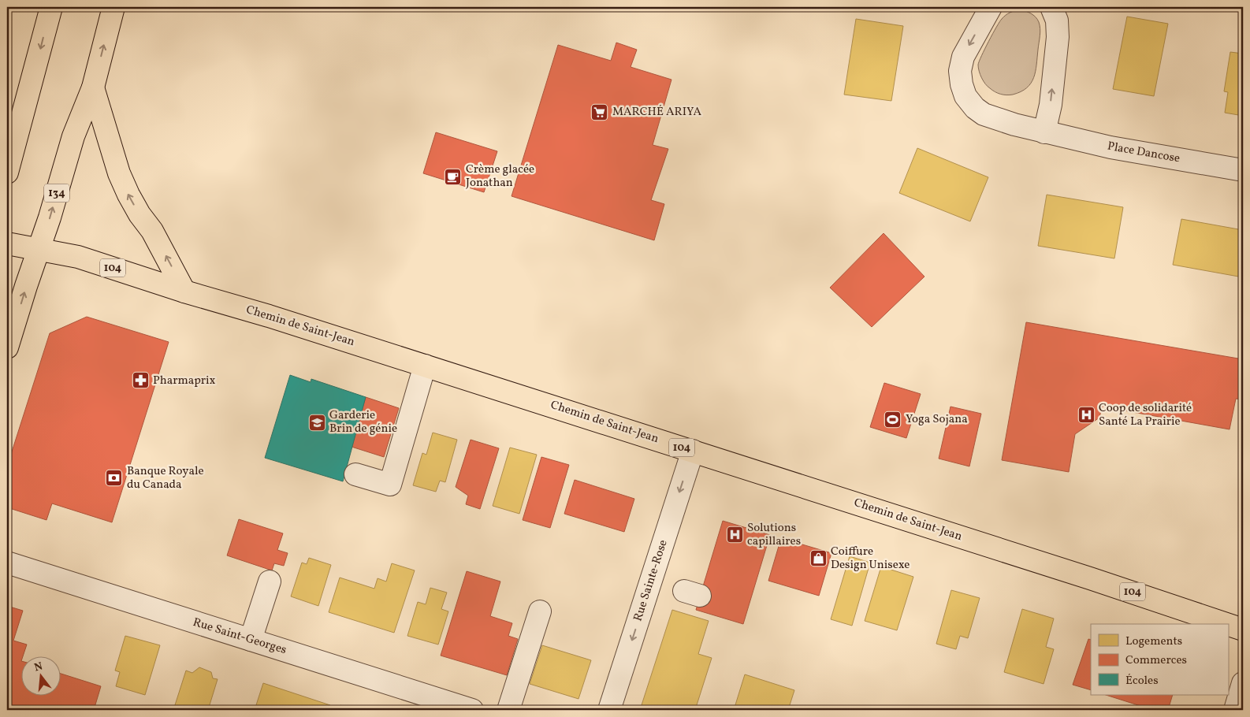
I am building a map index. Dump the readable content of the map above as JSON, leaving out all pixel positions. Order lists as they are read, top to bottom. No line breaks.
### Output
{"streets":{"main road":["134","104","Chemin de Saint-Jean"],"street":["Place Dancose","Rue Sainte-Rose","Rue Saint-Georges"]},"crossings":[["134","Chemin de Saint-Jean"],["Chemin de Saint-Jean","Rue Sainte-Rose"]],"one_way":["Rue Sainte-Rose"],"places":{"supermarket":["MARCHÉ ARIYA"],"cafe":["Crème glacée Jonathan"],"pharmacy":["Pharmaprix"],"hospital":["Coop de solidarité Santé La Prairie","Solutions capillaires"],"sports":["Yoga Sojana"],"school or university":["Garderie Brin de génie"],"bank":["Banque Royale du Canada"],"shop":["Coiffure Design Unisexe"]},"legend":["Logements","Commerces","Écoles"],"north":"top"}
